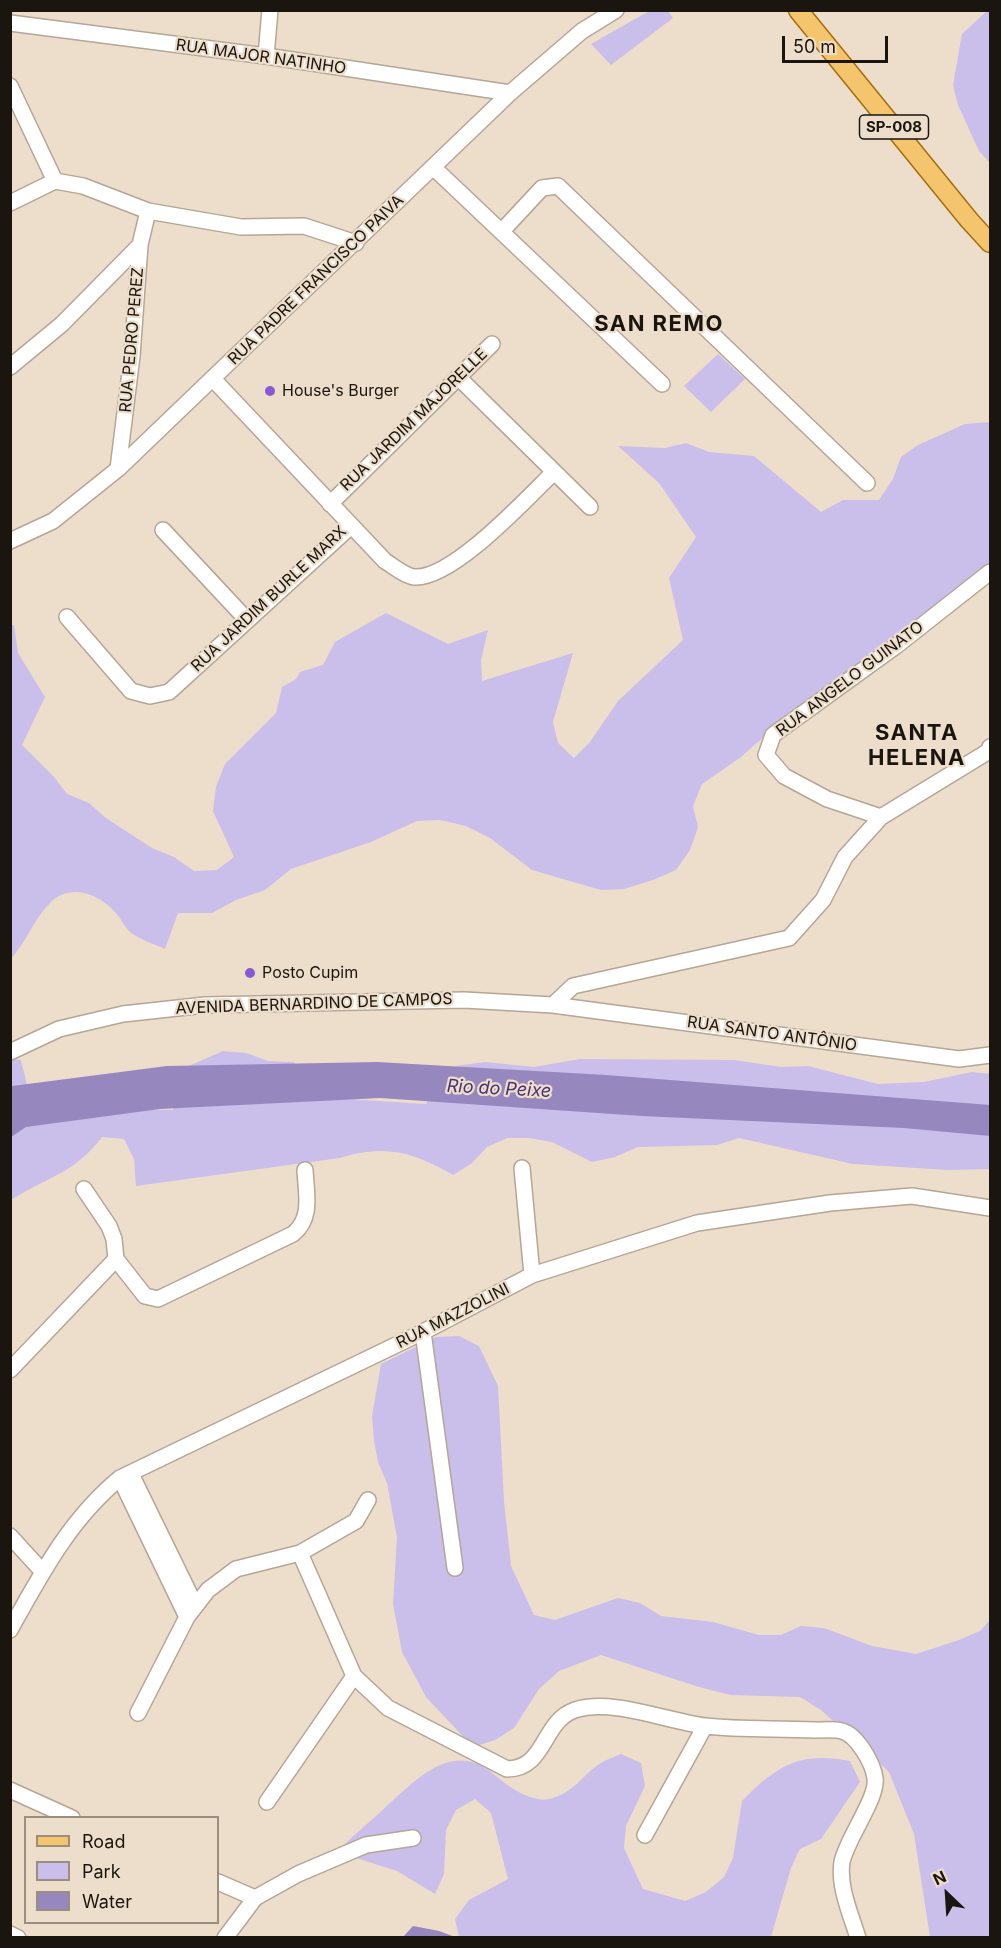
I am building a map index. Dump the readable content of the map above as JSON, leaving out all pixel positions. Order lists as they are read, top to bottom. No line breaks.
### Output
{"streets":{"main road":["SP-008"],"street":["RUA MAJOR NATINHO","RUA PADRE FRANCISCO PAIVA","RUA PEDRO PEREZ","RUA JARDIM MAJORELLE","RUA JARDIM BURLE MARX","RUA ANGELO GUINATO","AVENIDA BERNARDINO DE CAMPOS","RUA SANTO ANTÔNIO","RUA MAZZOLINI"]},"crossings":[["RUA MAJOR NATINHO","RUA PADRE FRANCISCO PAIVA"],["RUA PADRE FRANCISCO PAIVA","RUA PEDRO PEREZ"],["RUA PADRE FRANCISCO PAIVA","RUA JARDIM BURLE MARX"],["RUA JARDIM MAJORELLE","RUA JARDIM BURLE MARX"],["AVENIDA BERNARDINO DE CAMPOS","RUA SANTO ANTÔNIO"]],"districts":["SAN REMO","SANTA HELENA"],"water":["Rio do Peixe"],"places":["House's Burger","Posto Cupim"],"legend":["Road","Park","Water"],"scale_bar":"50 m","north":"top left"}
